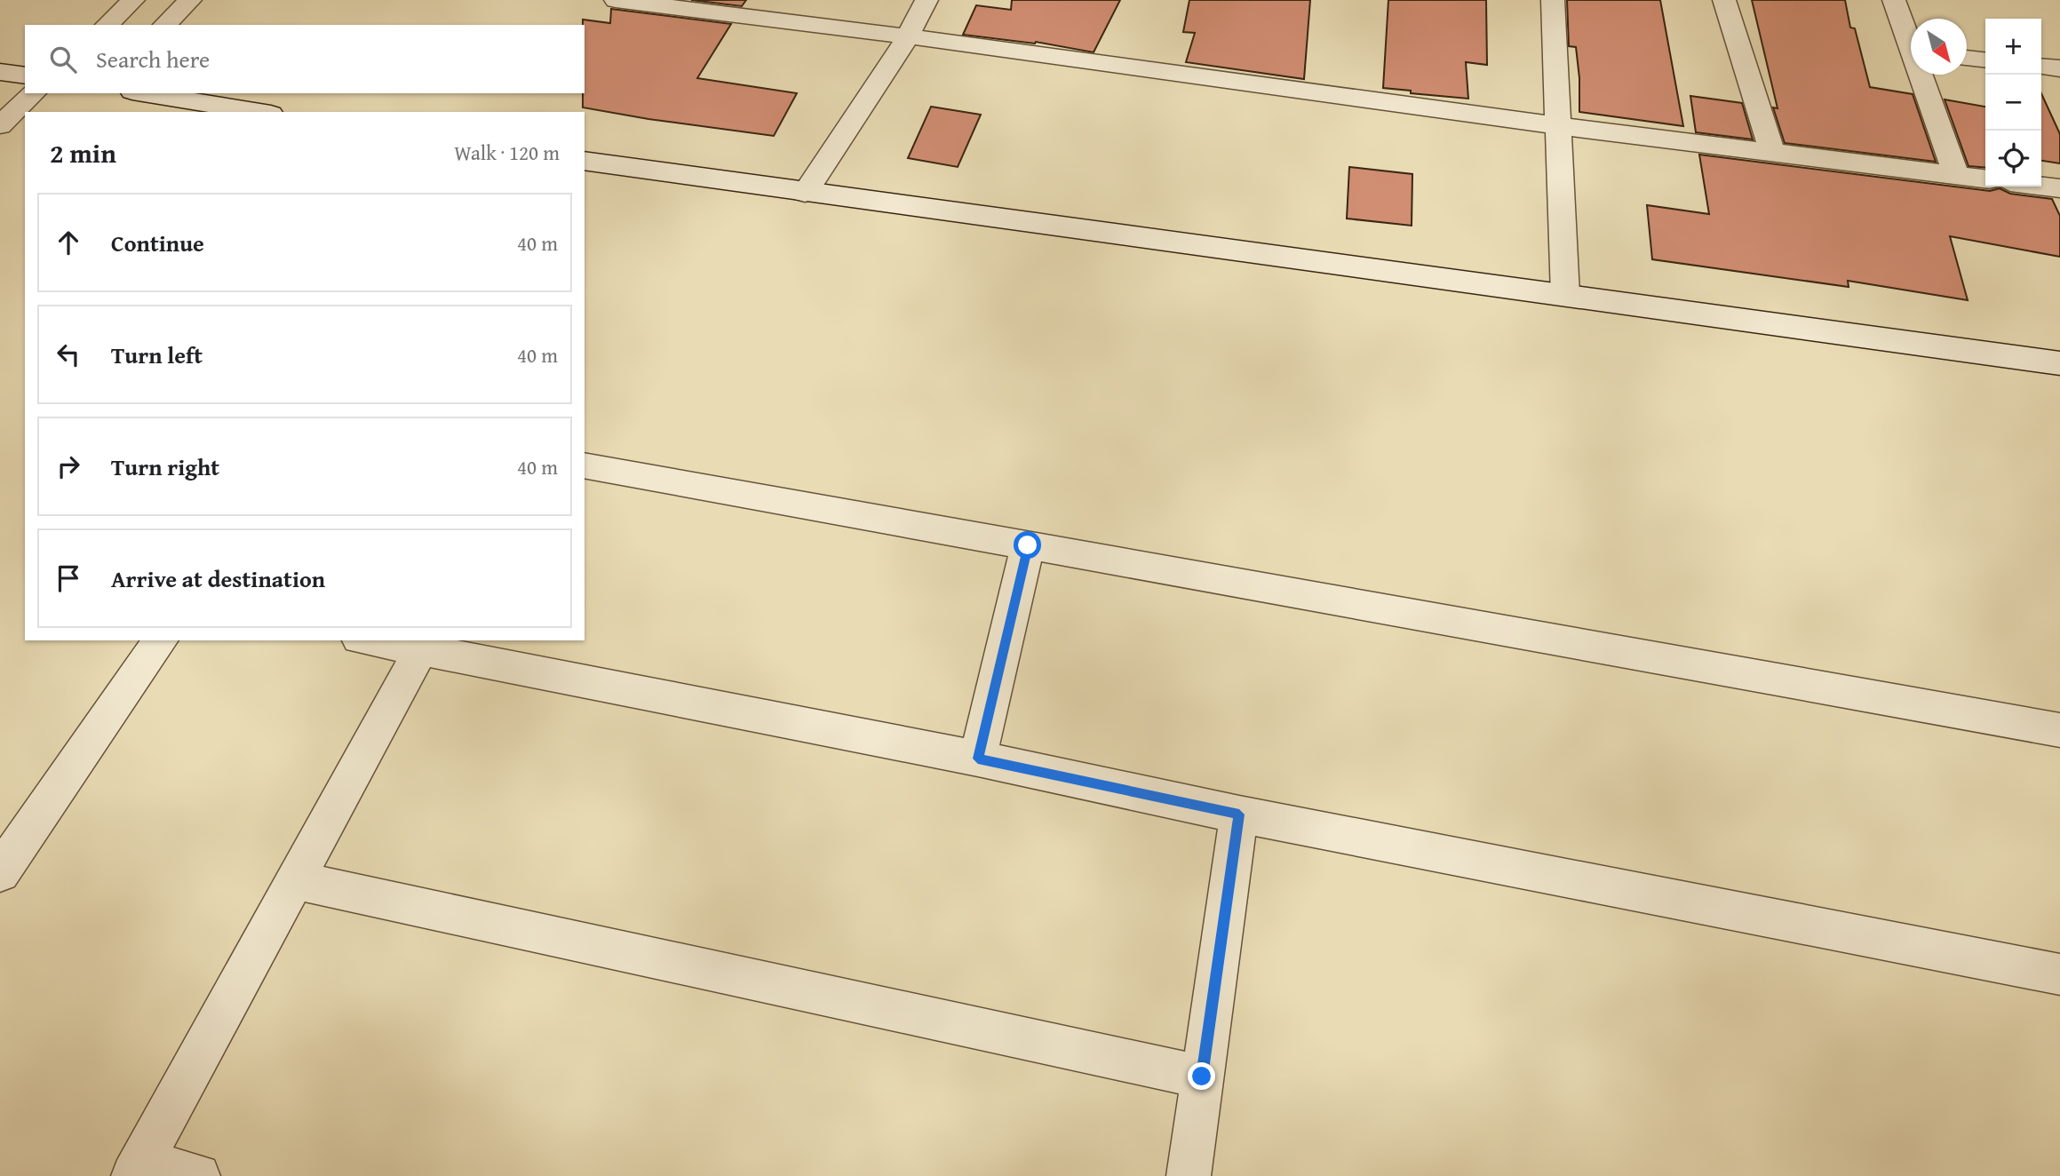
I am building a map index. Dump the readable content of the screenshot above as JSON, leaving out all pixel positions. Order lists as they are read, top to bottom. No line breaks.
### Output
{"north":"bottom right","page":{"map_buttons":["+","−"],"search":"Search here","heading":["2 min","Walk · 120 m"],"list":[["Continue","40 m"],["Turn left","40 m"],["Turn right","40 m"],"Arrive at destination"]}}
